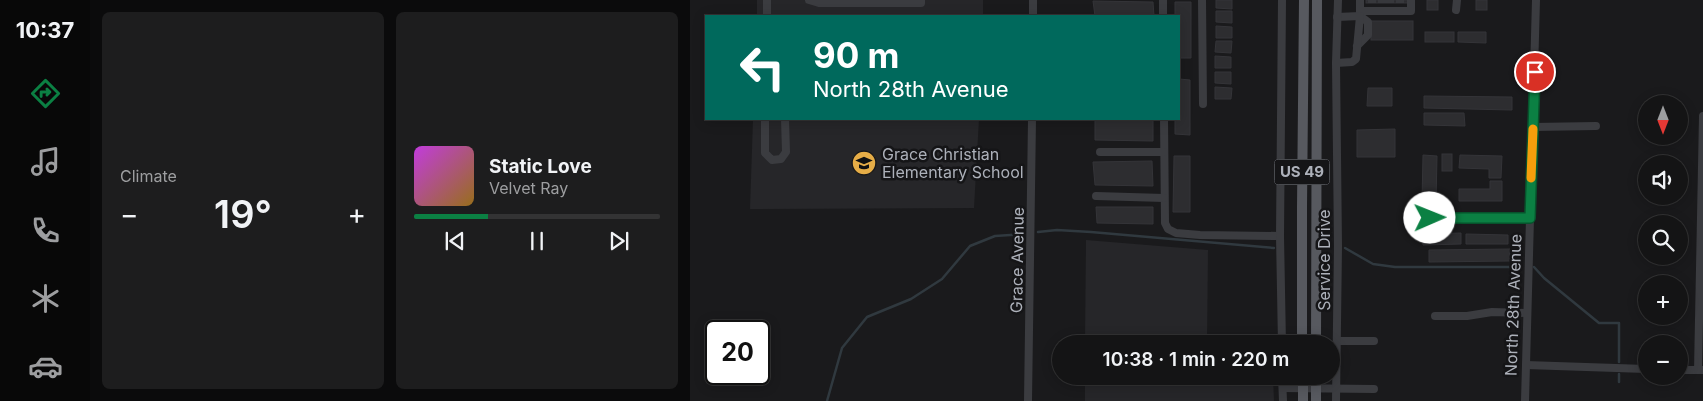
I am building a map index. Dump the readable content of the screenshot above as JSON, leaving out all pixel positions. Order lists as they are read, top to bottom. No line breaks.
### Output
{"streets":{"main road":["US 49"],"street":["Grace Avenue","Service Drive","North 28th Avenue"]},"places":{"school or university":["Grace Christian Elementary School"]},"north":"bottom","page":{"tabs":"10:37","tile":"Climate","turn":["90 m","North 28th Avenue"],"map_buttons":["+","−"],"song":["Static Love","Velvet Ray"],"heat":["−","19°","+"],"limit":"20","trip":"10:38 · 1 min · 220 m"}}
